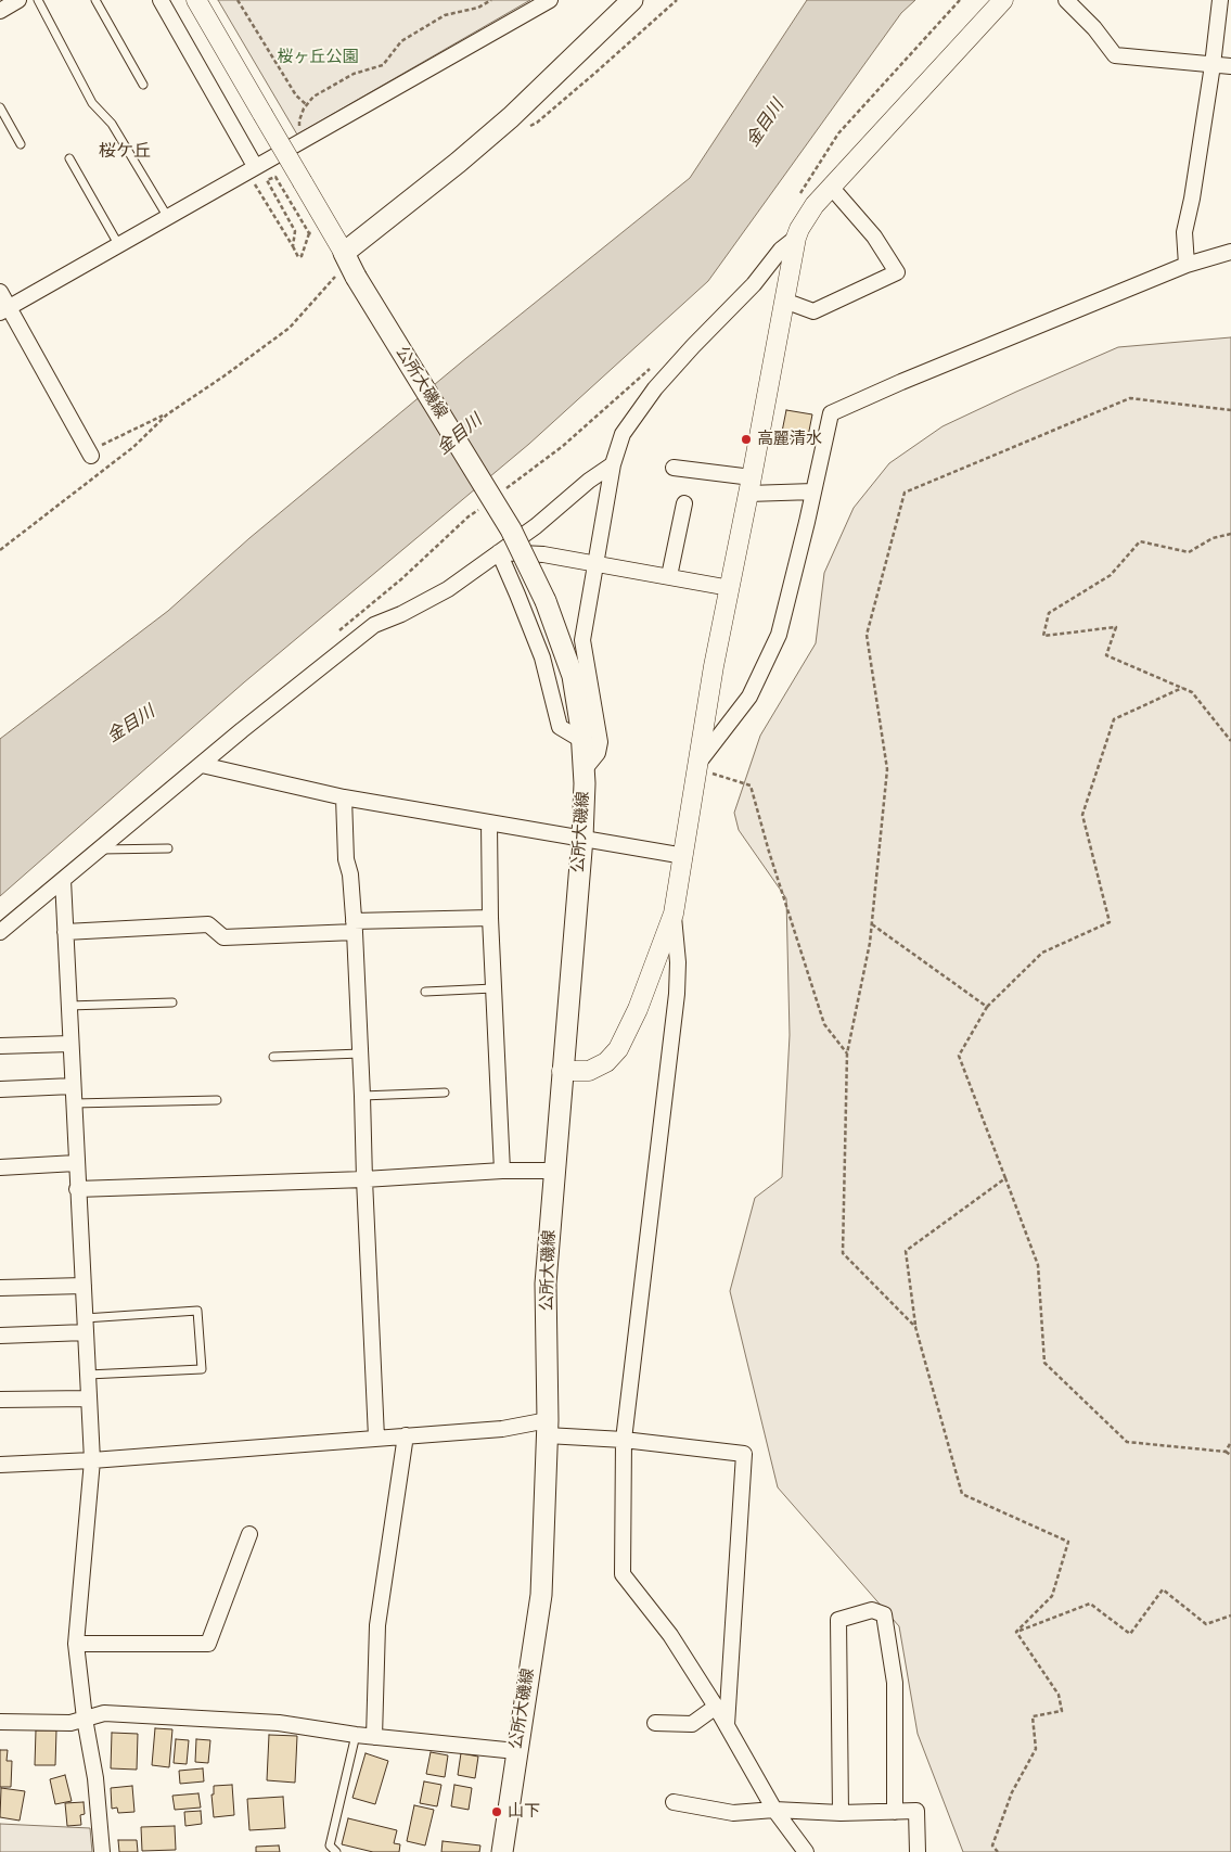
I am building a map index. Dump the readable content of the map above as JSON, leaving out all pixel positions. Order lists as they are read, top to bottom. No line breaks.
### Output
{"streets":{"main road":["公所大磯線"]},"districts":["桜ケ丘"],"water":["金目川"],"parks":["桜ヶ丘公園"],"places":["高麗清水","山下"]}
